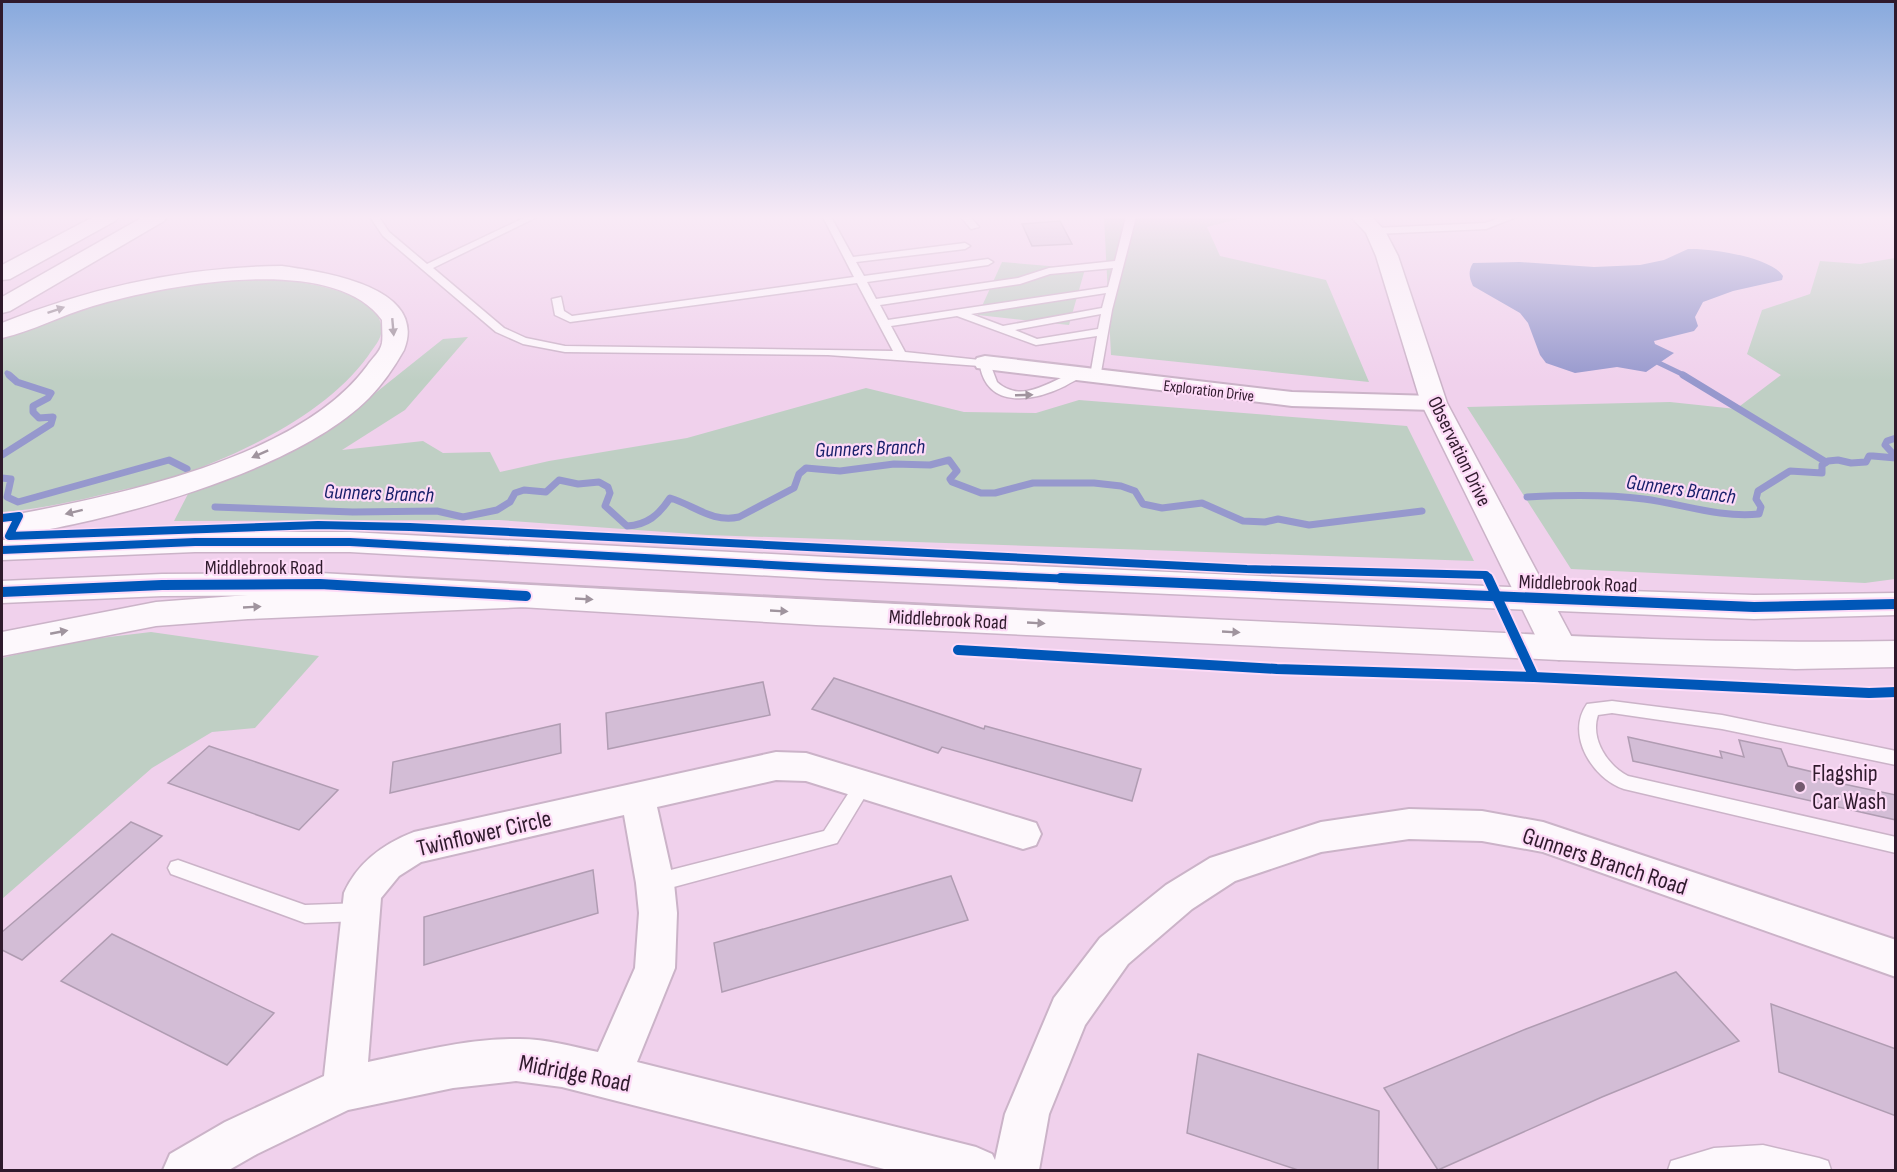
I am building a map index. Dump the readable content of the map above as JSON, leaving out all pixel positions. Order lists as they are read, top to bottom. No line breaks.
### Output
{"streets":{"main road":["Observation Drive","Middlebrook Road"],"street":["Exploration Drive","Twinflower Circle","Gunners Branch Road","Midridge Road"]},"crossings":[["Exploration Drive","Observation Drive"],["Observation Drive","Middlebrook Road"],["Twinflower Circle","Midridge Road"]],"water":["Gunners Branch"],"places":["Flagship Car Wash"]}
